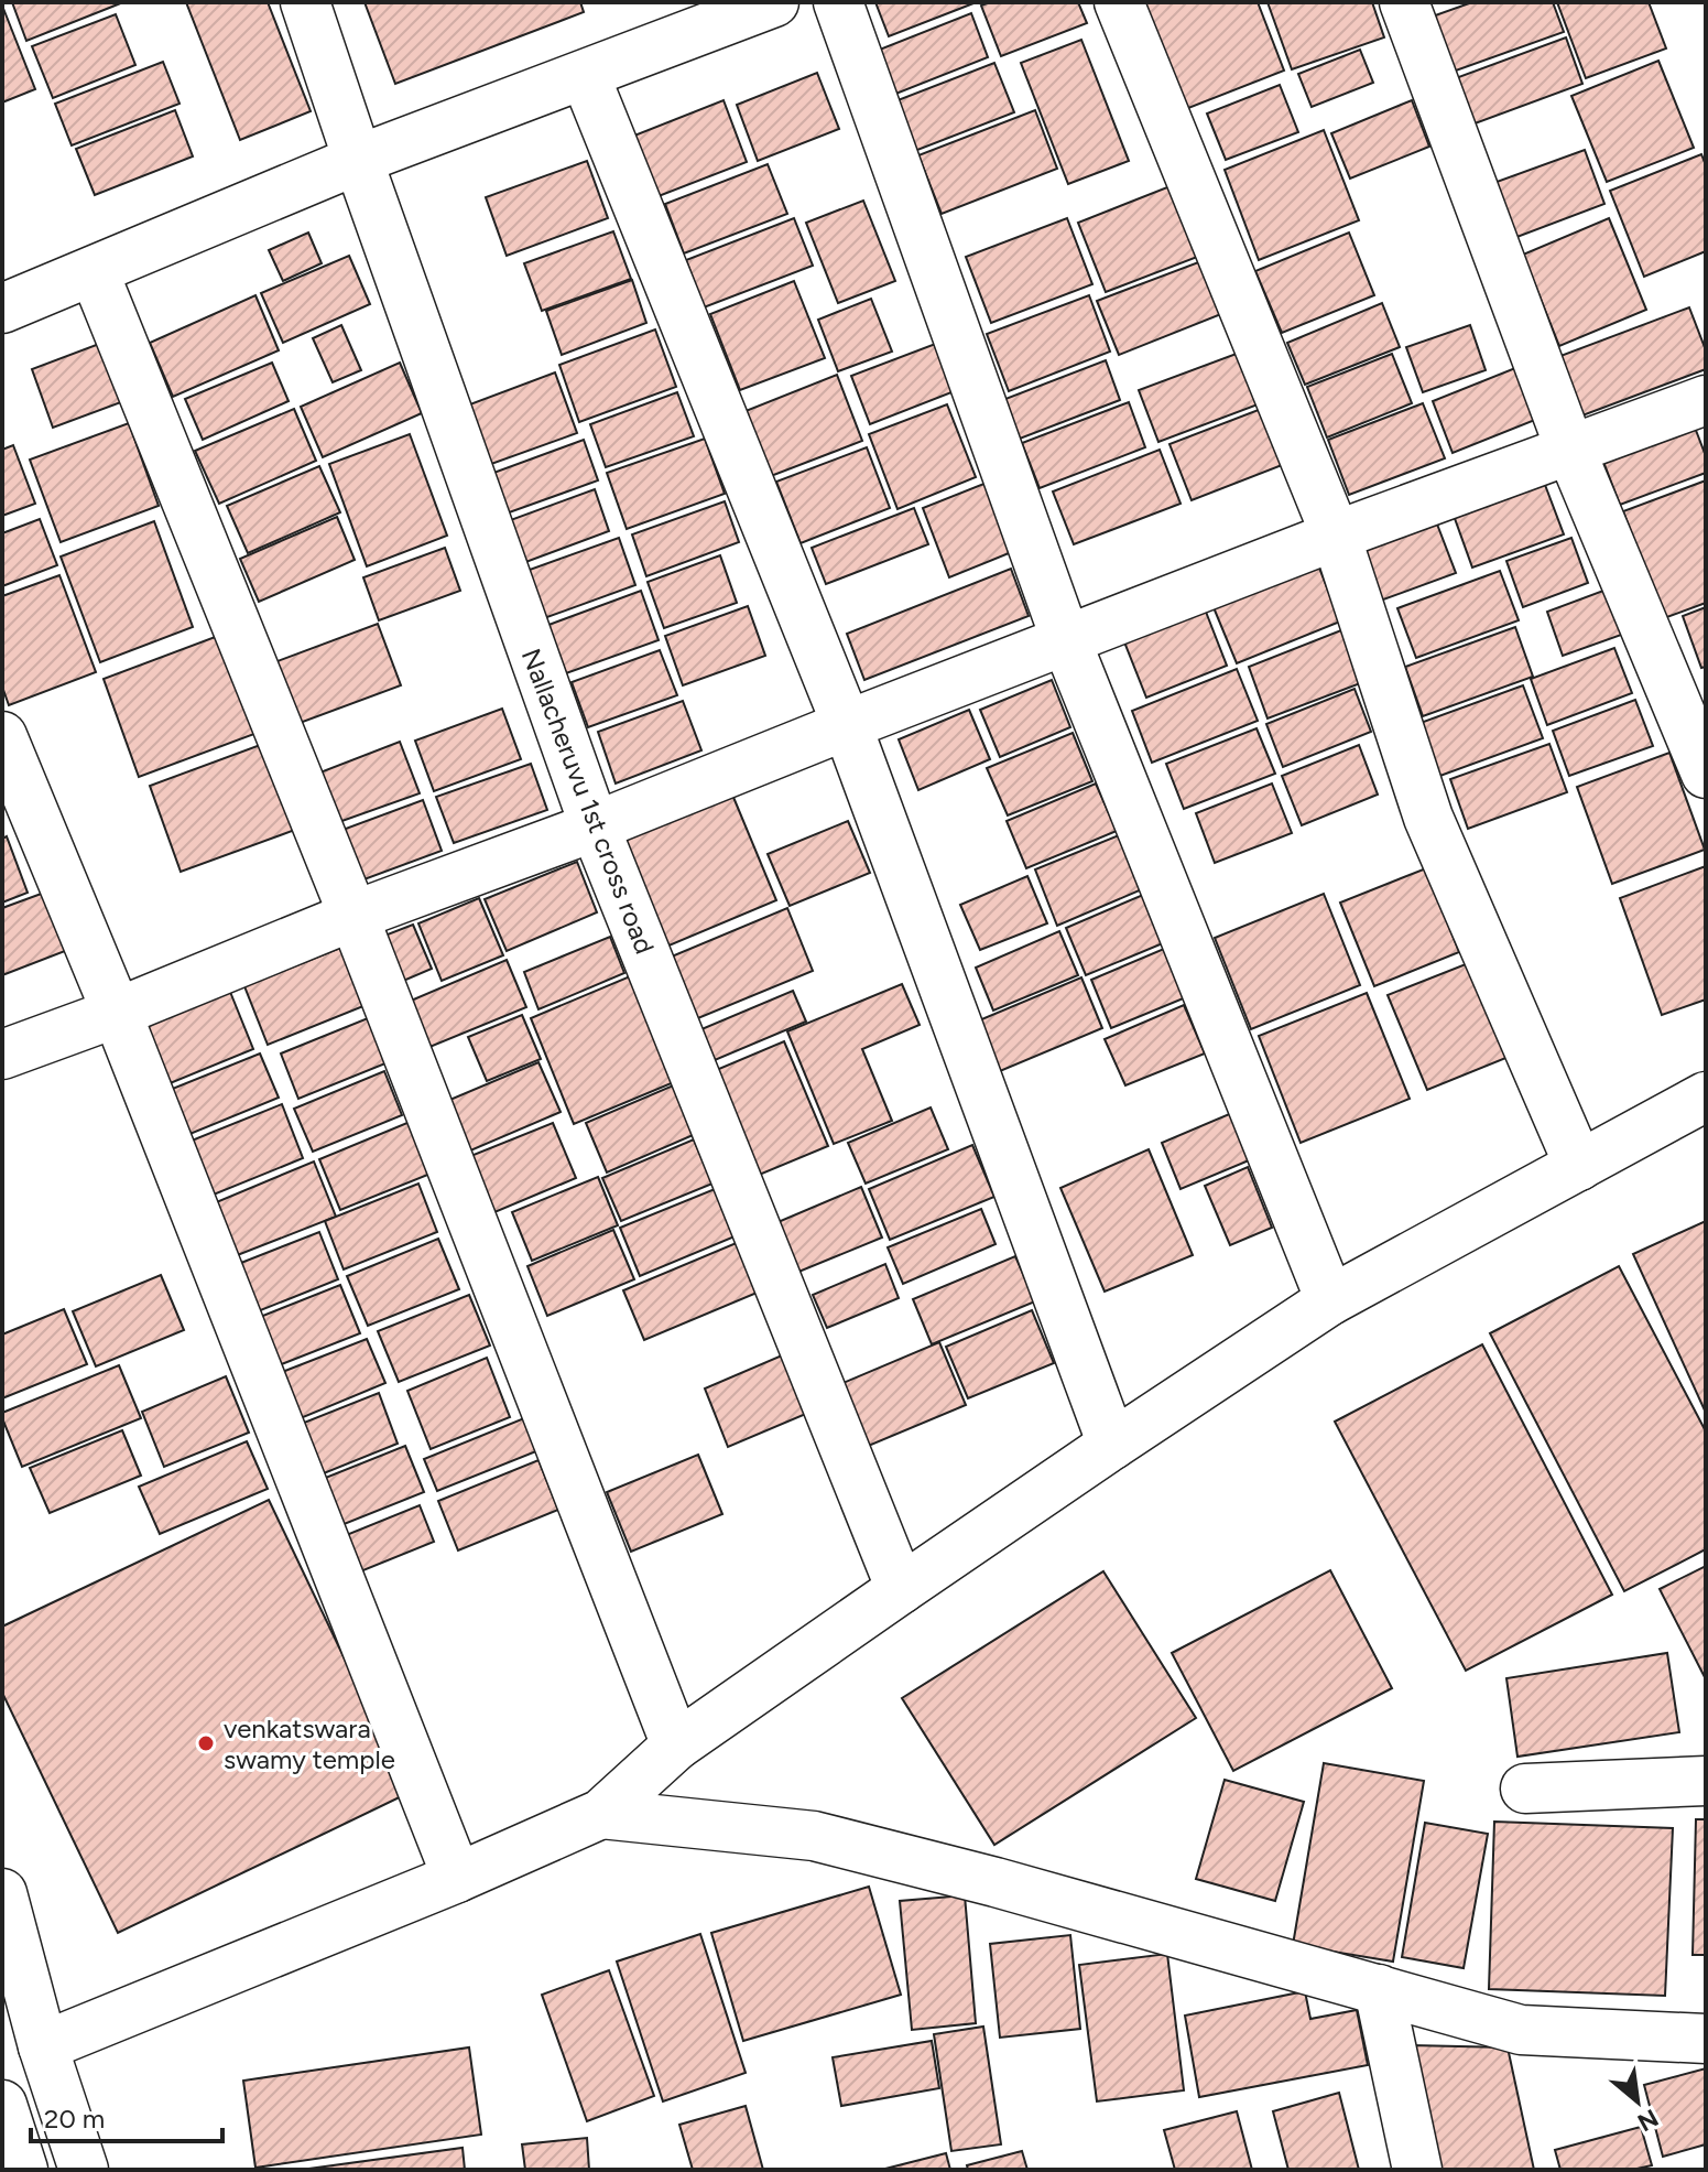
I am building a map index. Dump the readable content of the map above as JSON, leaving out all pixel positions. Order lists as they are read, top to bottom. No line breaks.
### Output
{"streets":{"street":["Nallacheruvu 1st cross road"]},"places":["venkatswara swamy temple"],"scale_bar":"20 m","north":"bottom right"}
